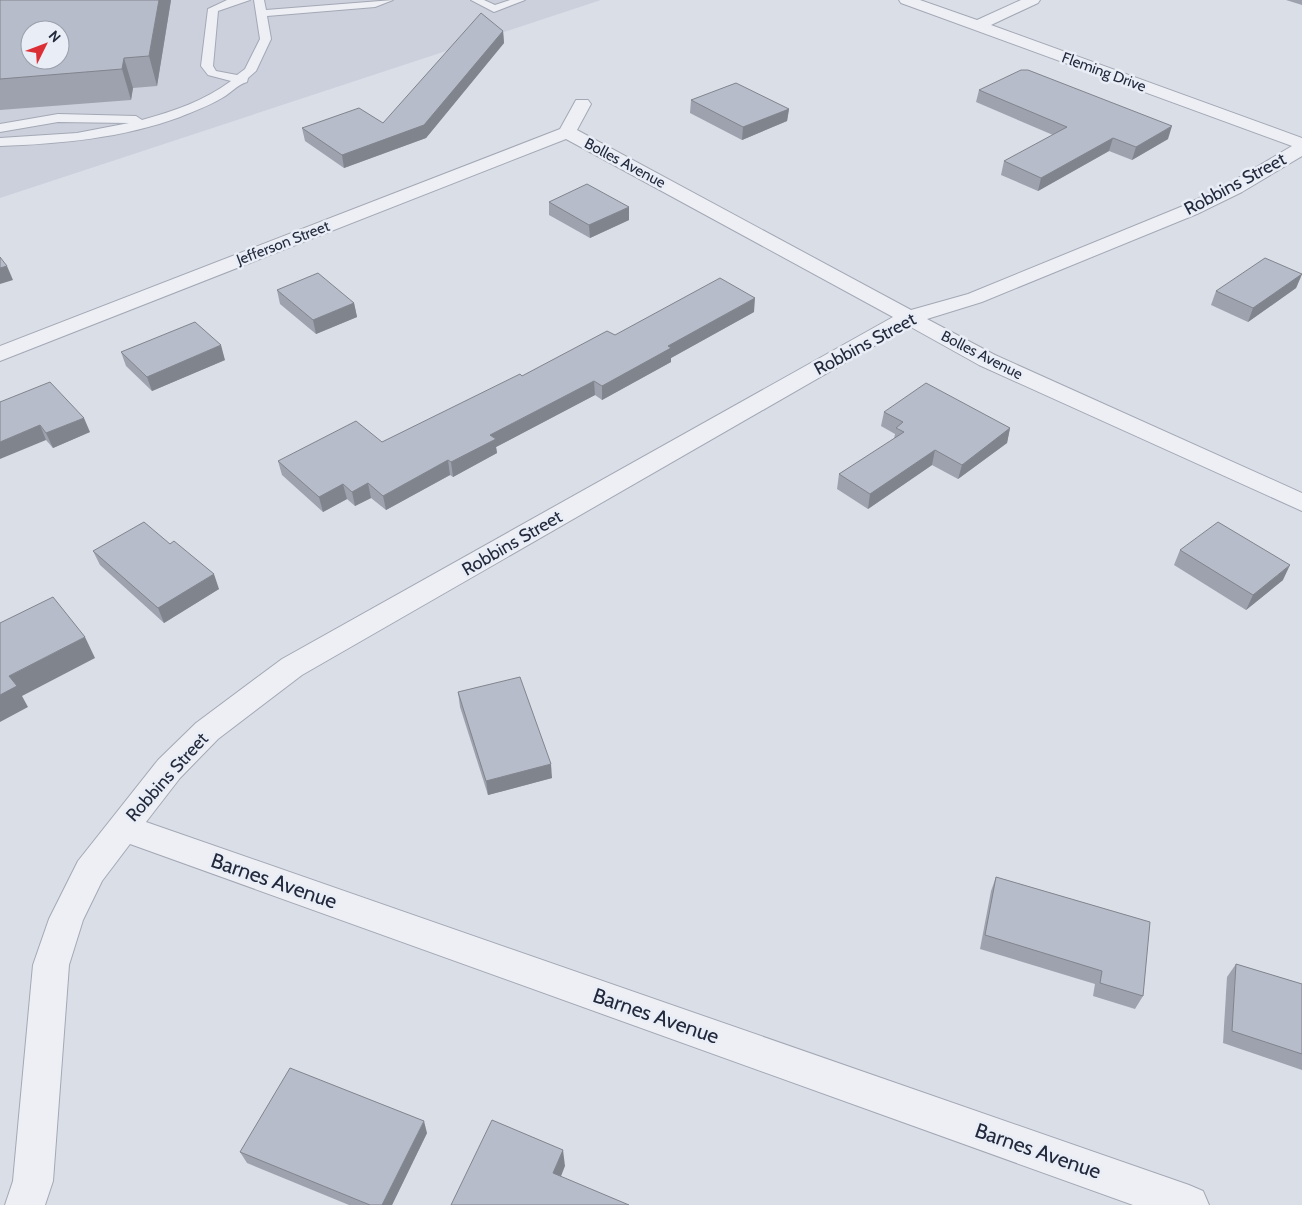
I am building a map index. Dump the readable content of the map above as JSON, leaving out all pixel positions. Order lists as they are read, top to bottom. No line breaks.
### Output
{"streets":{"street":["Fleming Drive","Bolles Avenue","Robbins Street","Jefferson Street","Barnes Avenue"]},"crossings":[["Bolles Avenue","Robbins Street"],["Bolles Avenue","Jefferson Street"],["Robbins Street","Barnes Avenue"]],"north":"top right"}
